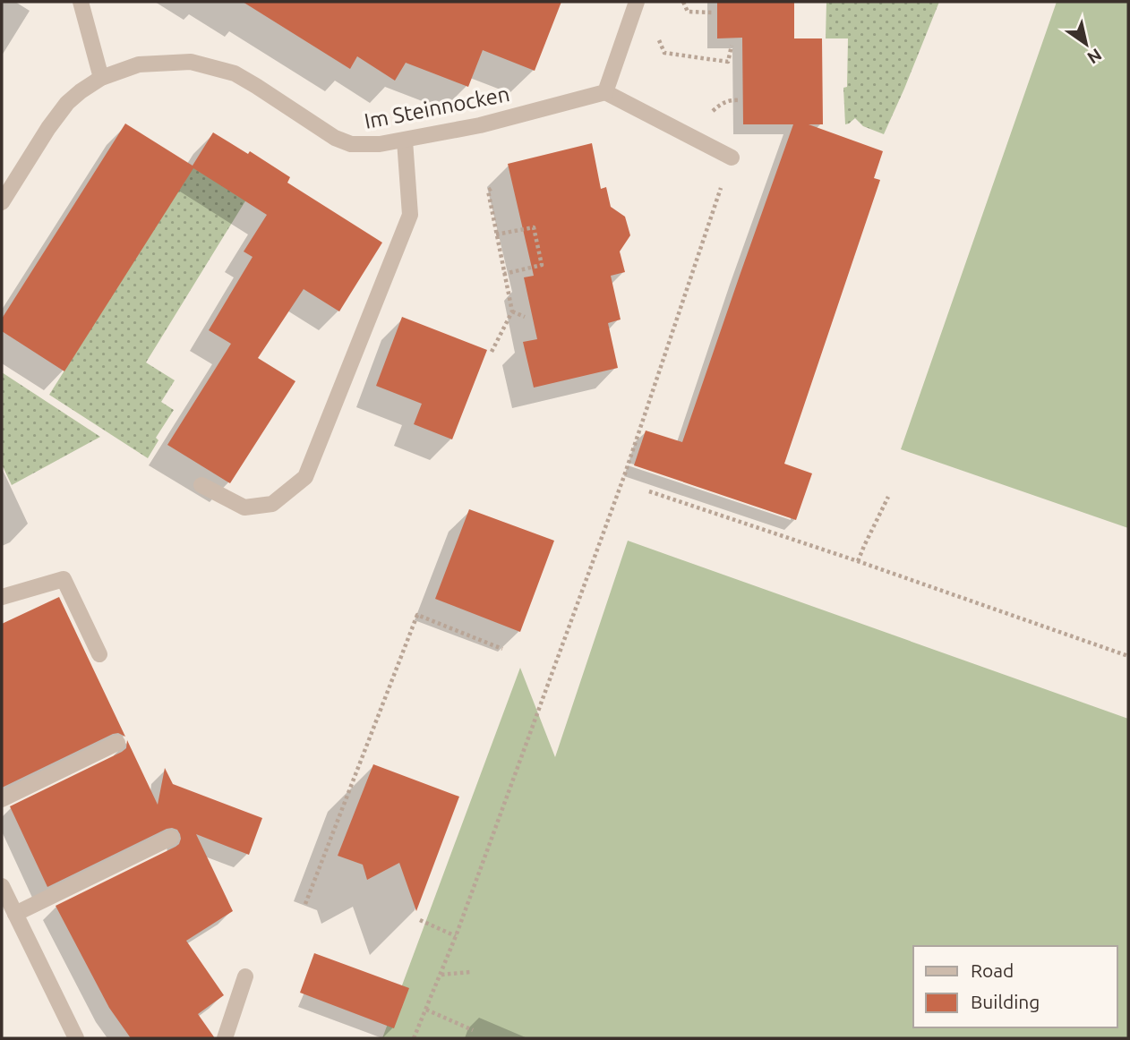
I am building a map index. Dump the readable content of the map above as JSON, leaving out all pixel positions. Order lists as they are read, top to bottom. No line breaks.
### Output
{"streets":{"street":["Im Steinnocken"]},"legend":["Road","Building"],"north":"bottom right"}
